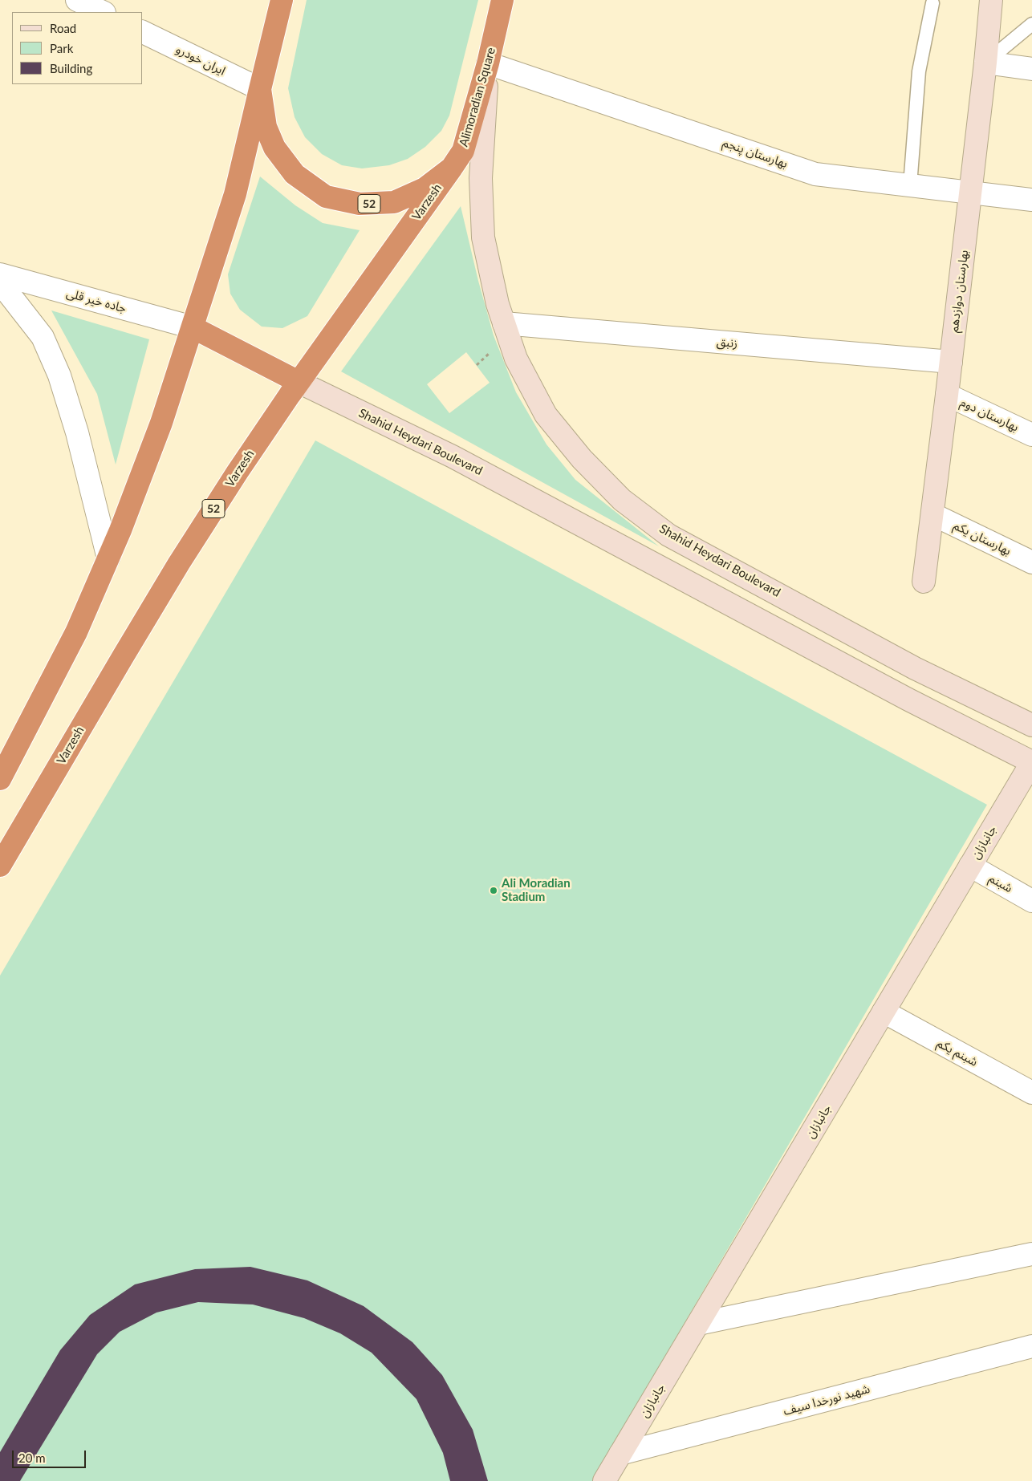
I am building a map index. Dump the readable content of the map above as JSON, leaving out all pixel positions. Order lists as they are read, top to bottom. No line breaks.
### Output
{"streets":{"highway":["Alimoradian Square","Varzesh","52"],"main road":["بهارستان دوازدهم","Shahid Heydari Boulevard","جانبازان"],"street":["ایران خودرو","بهارستان پنجم","جاده خیر قلی","زنبق","بهارستان دوم","بهارستان یکم","شبنم","شبنم یکم","شهید نورخدا سیف"]},"crossings":[["ایران خودرو","Alimoradian Square"],["ایران خودرو","52"],["Alimoradian Square","بهارستان پنجم"],["Alimoradian Square","Varzesh"],["Alimoradian Square","52"],["Alimoradian Square","Shahid Heydari Boulevard"],["بهارستان پنجم","بهارستان دوازدهم"],["بهارستان پنجم","Shahid Heydari Boulevard"],["Varzesh","Shahid Heydari Boulevard"],["52","جاده خیر قلی"],["بهارستان دوازدهم","زنبق"],["بهارستان دوازدهم","بهارستان دوم"],["بهارستان دوازدهم","بهارستان یکم"],["زنبق","Shahid Heydari Boulevard"],["Shahid Heydari Boulevard","جانبازان"],["جانبازان","شبنم"],["جانبازان","شبنم یکم"],["جانبازان","شهید نورخدا سیف"]],"places":["Ali Moradian Stadium"],"legend":["Road","Park","Building"],"scale_bar":"20 m"}
